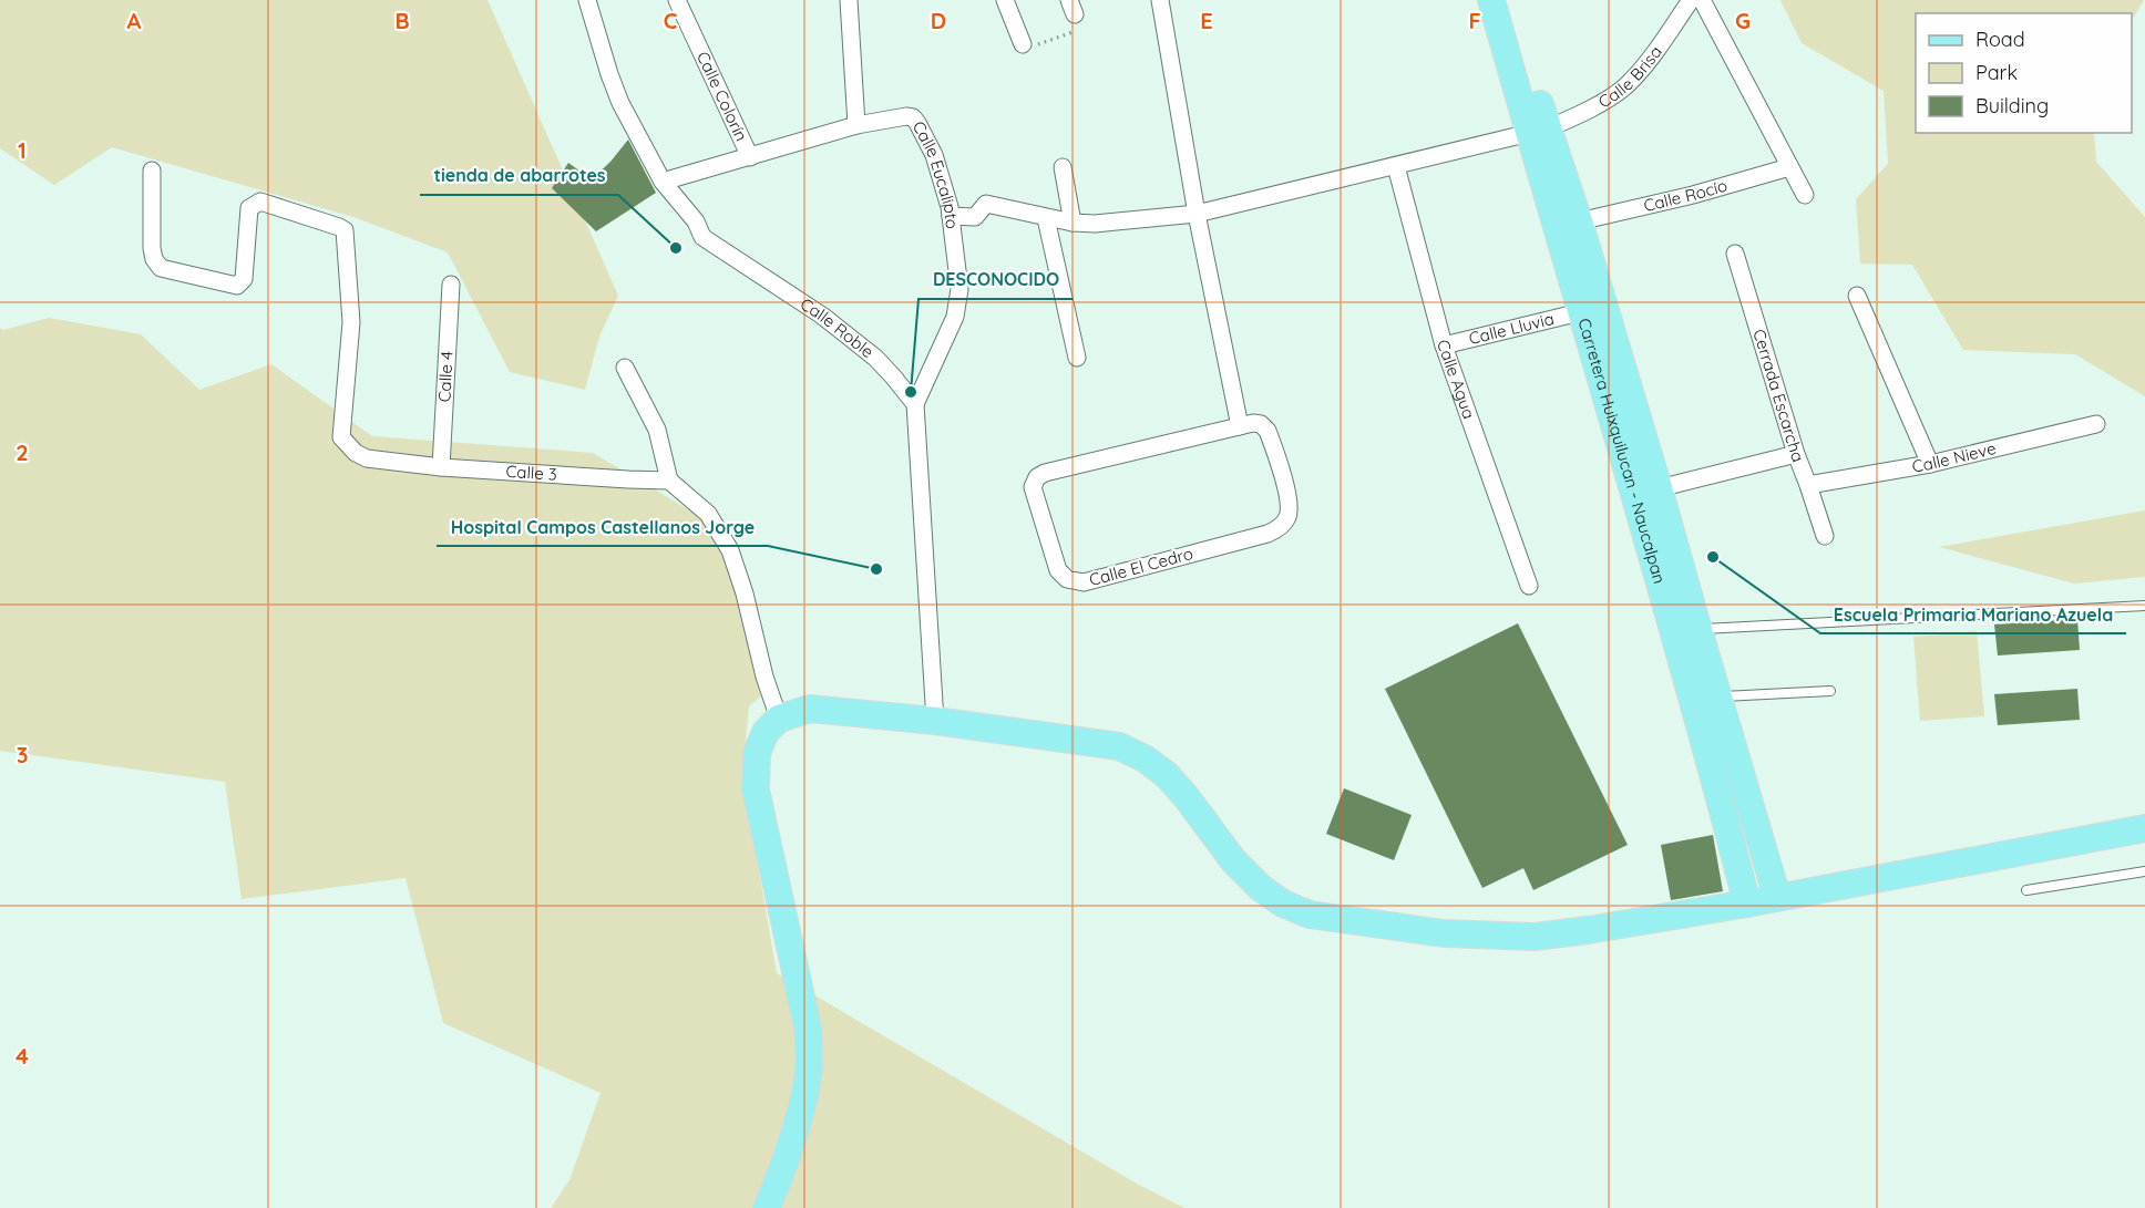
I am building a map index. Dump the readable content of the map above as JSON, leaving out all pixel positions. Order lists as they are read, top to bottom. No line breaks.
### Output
{"streets":{"main road":["Carretera Huixquilucan - Naucalpan"],"street":["Calle Brisa","Calle Colorín","Calle Eucalipto","Calle Rocío","Calle Roble","Calle Lluvia","Calle 4","Calle Agua","Cerrada Escarcha","Calle Nieve","Calle 3","Calle El Cedro"]},"crossings":[["Calle Brisa","Calle Eucalipto"],["Calle Brisa","Calle Agua"],["Calle Brisa","Carretera Huixquilucan - Naucalpan"],["Calle Colorín","Calle Eucalipto"],["Calle Eucalipto","Calle Roble"],["Calle Rocío","Carretera Huixquilucan - Naucalpan"],["Calle Lluvia","Calle Agua"],["Calle Lluvia","Carretera Huixquilucan - Naucalpan"],["Calle 4","Calle 3"],["Cerrada Escarcha","Calle Nieve"]],"places":["tienda de abarrotes","DESCONOCIDO","Escuela Primaria Mariano Azuela","Hospital Campos Castellanos Jorge"],"legend":["Road","Park","Building"],"grid":{"columns":["A","B","C","D","E","F","G"],"rows":["1","2","3","4"]}}
